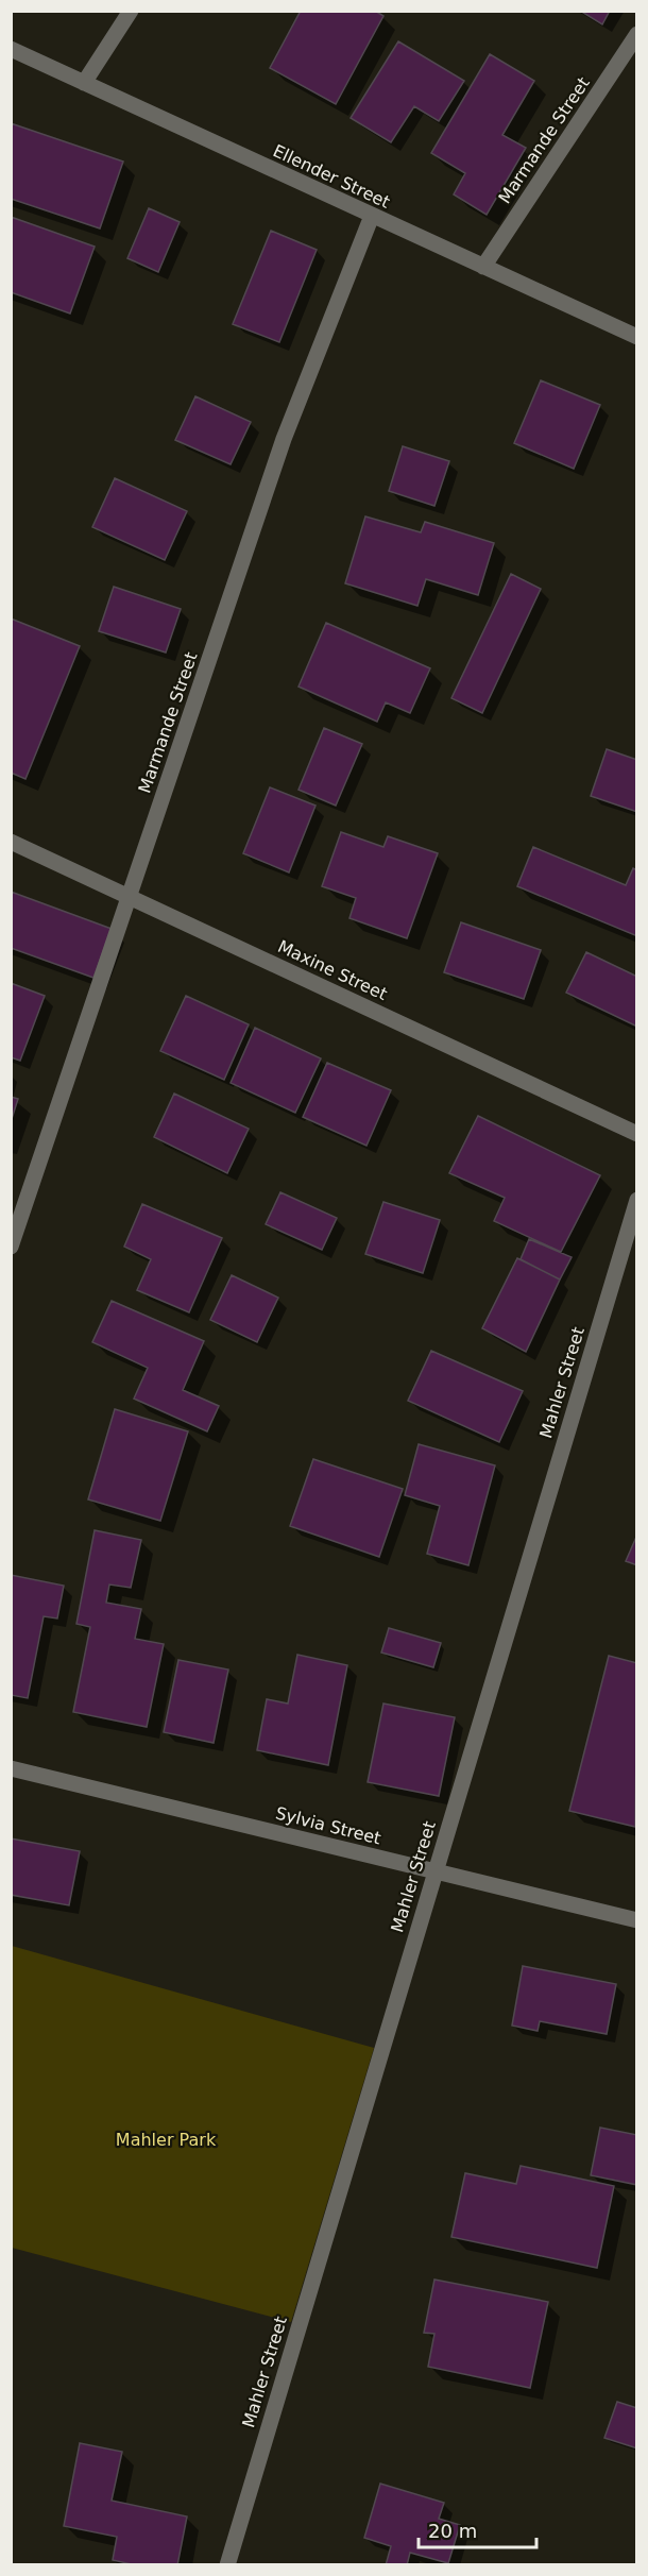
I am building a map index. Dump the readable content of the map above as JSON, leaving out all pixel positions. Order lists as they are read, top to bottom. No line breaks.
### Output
{"streets":{"street":["Marmande Street","Ellender Street","Maxine Street","Mahler Street","Sylvia Street"]},"crossings":[["Marmande Street","Ellender Street"],["Marmande Street","Maxine Street"],["Mahler Street","Sylvia Street"]],"parks":["Mahler Park"],"scale_bar":"20 m"}
